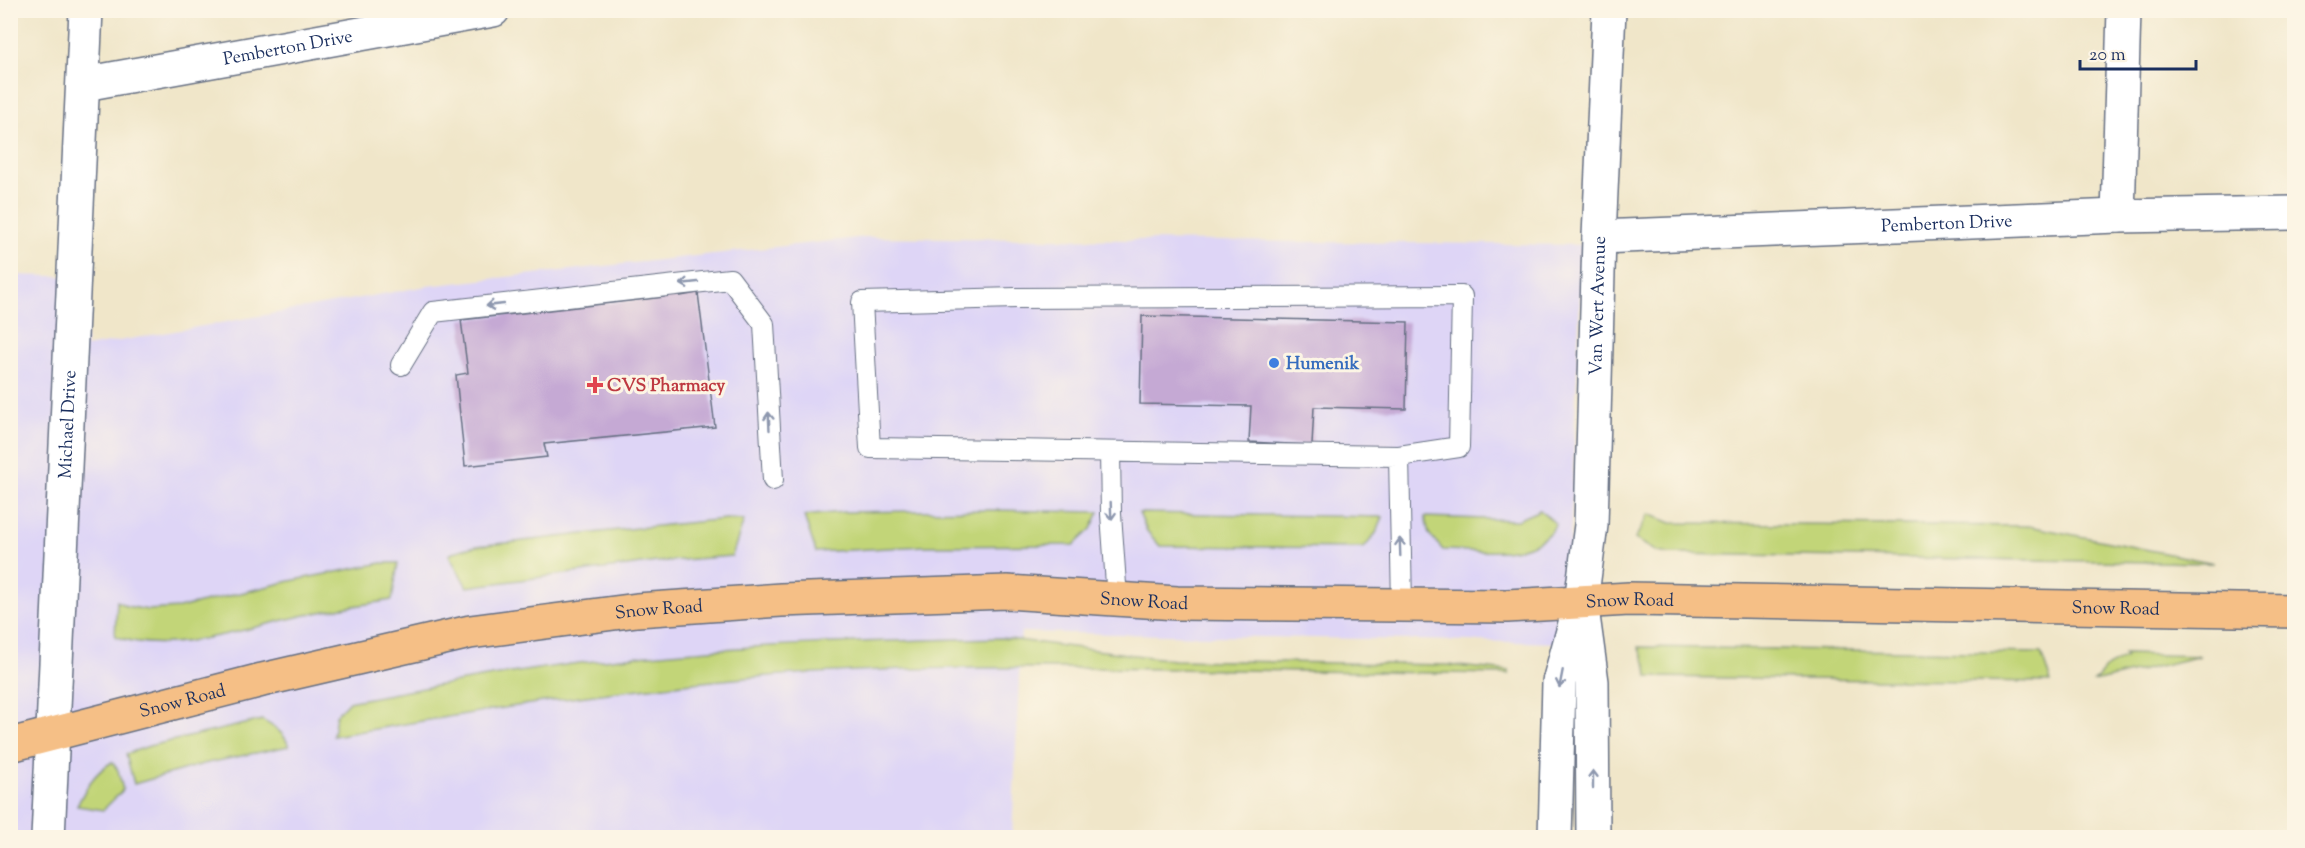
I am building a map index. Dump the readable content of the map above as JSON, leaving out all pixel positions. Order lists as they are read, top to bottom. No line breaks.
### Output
{"streets":{"main road":["Snow Road"],"street":["Pemberton Drive","Van Wert Avenue","Michael Drive"]},"crossings":[["Pemberton Drive","Van Wert Avenue"],["Pemberton Drive","Michael Drive"],["Van Wert Avenue","Snow Road"],["Michael Drive","Snow Road"]],"places":{"other":["Humenik"],"health":["CVS Pharmacy"]},"scale_bar":"20 m"}
